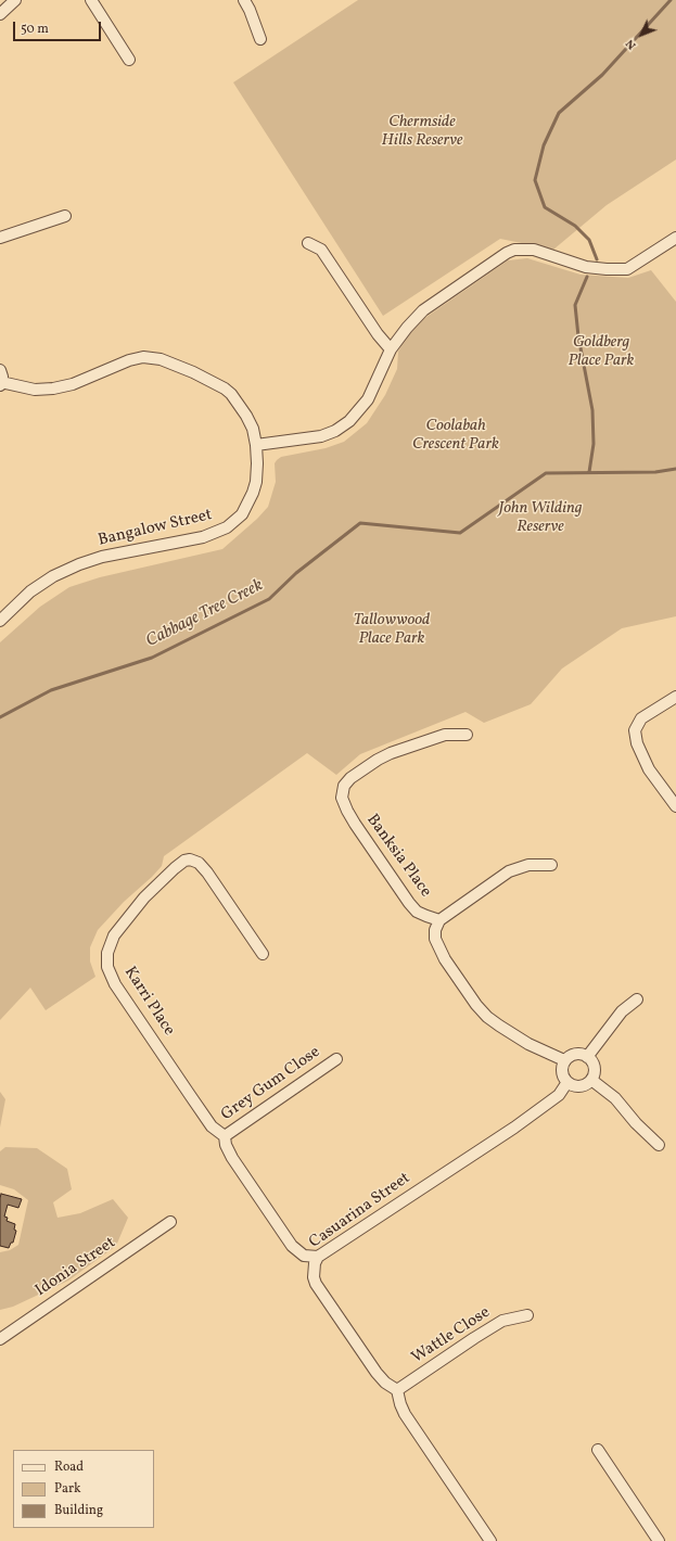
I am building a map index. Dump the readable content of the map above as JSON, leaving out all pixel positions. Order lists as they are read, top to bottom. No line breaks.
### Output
{"streets":{"street":["Bangalow Street","Banksia Place","Karri Place","Grey Gum Close","Casuarina Street","Idonia Street","Wattle Close"]},"crossings":[["Karri Place","Grey Gum Close"],["Karri Place","Casuarina Street"],["Casuarina Street","Wattle Close"]],"water":["Cabbage Tree Creek"],"parks":["Chermside Hills Reserve","Goldberg Place Park","Coolabah Crescent Park","John Wilding Reserve","Tallowwood Place Park"],"legend":["Road","Park","Building"],"scale_bar":"50 m","north":"bottom left"}
